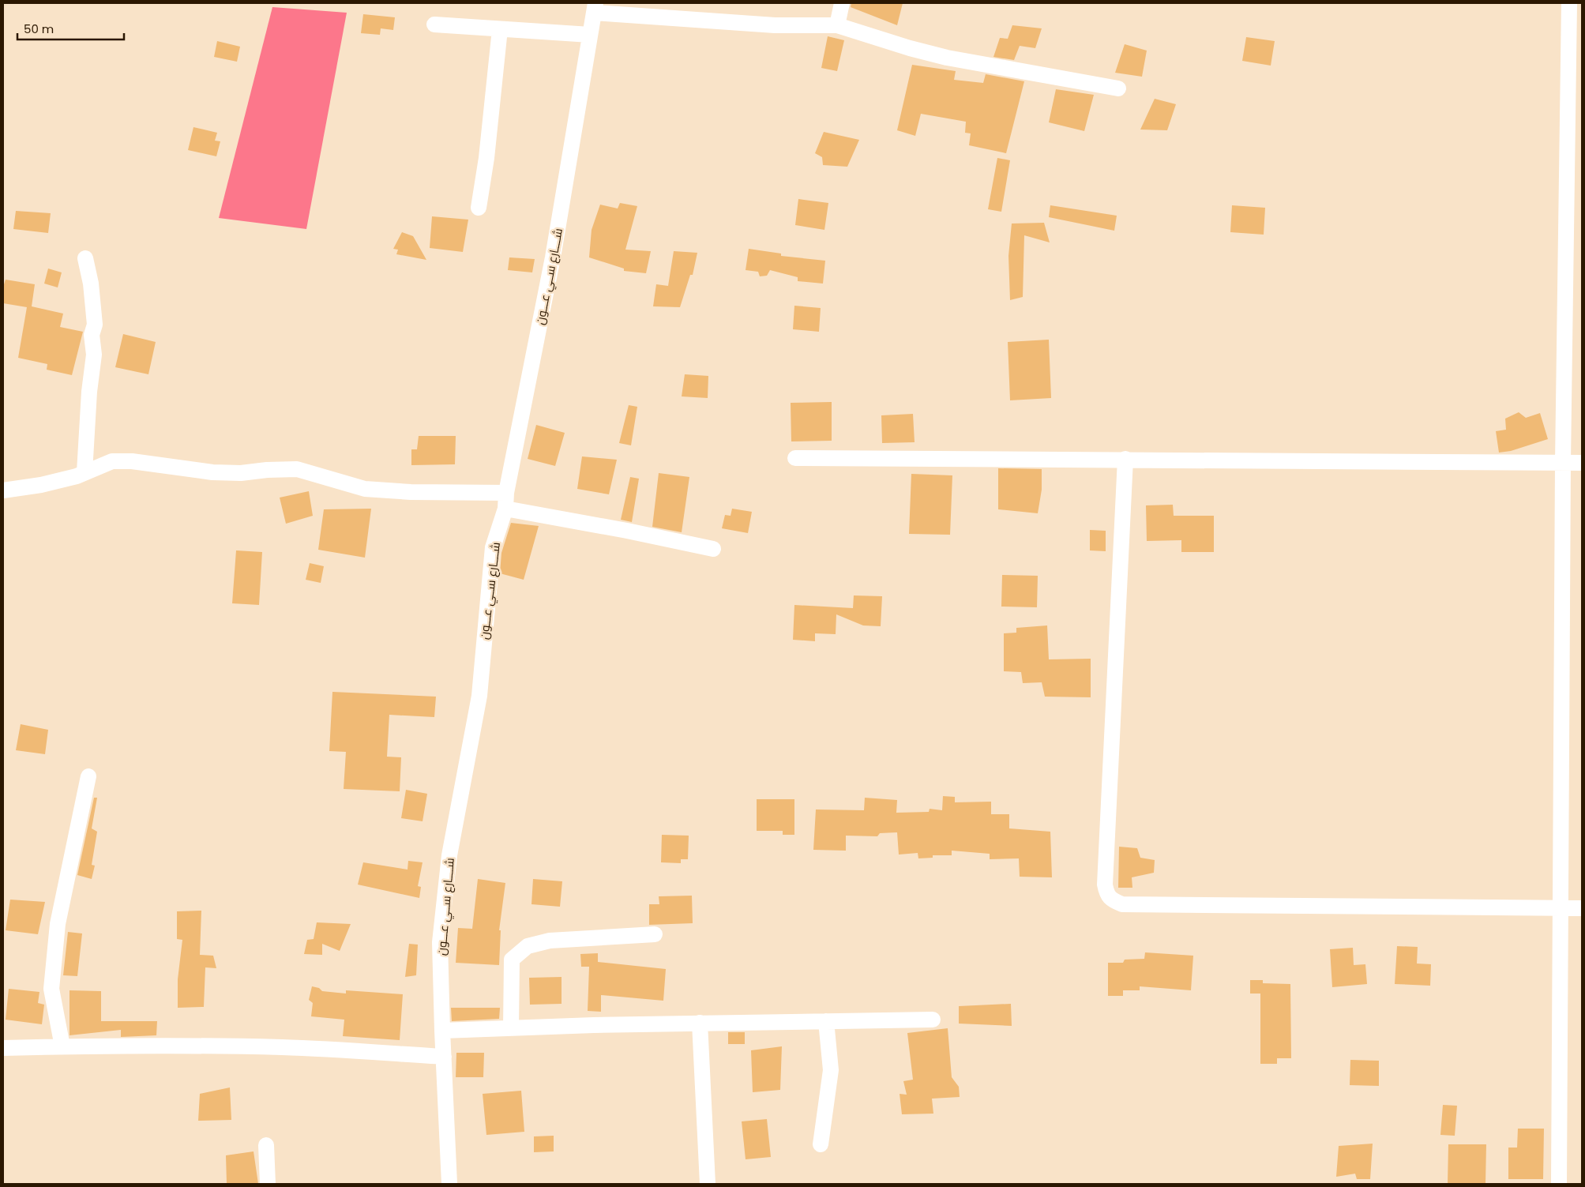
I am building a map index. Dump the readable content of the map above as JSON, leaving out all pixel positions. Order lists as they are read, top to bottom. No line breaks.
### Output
{"streets":{"street":["شــــارع ســي عـــون"]},"scale_bar":"50 m"}
